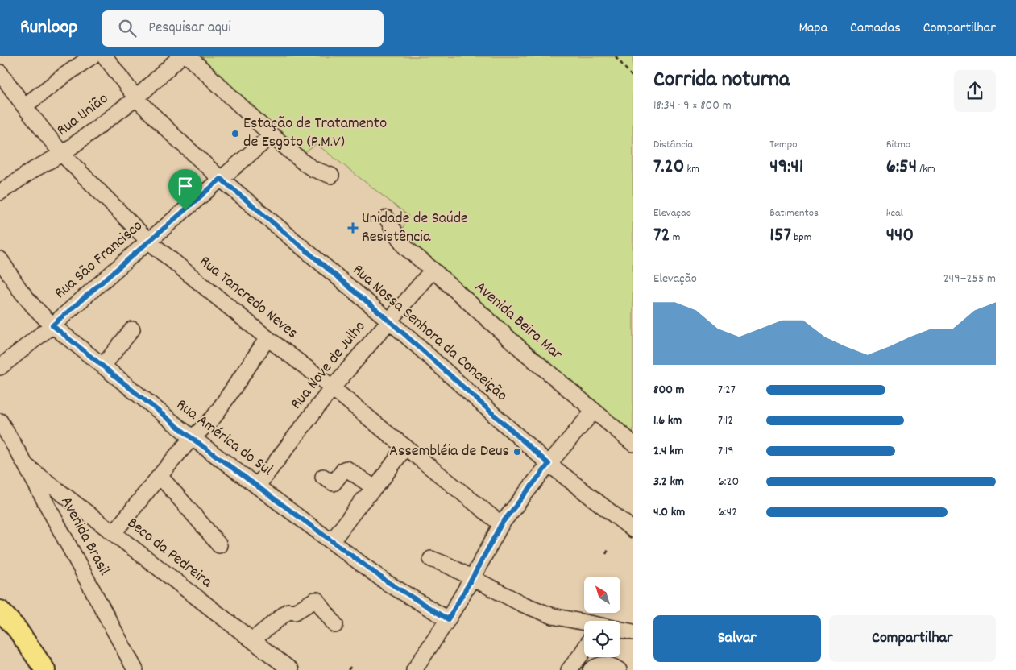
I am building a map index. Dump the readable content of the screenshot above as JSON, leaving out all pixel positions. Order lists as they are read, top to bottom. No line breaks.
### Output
{"streets":{"street":["Rua União","Rua São Francisco","Rua Tancredo Neves","Avenida Beira Mar","Rua Nossa Senhora da Conceição","Rua Nove de Julho","Rua América do Sul","Avenida Brasil","Beco da Pedreira"]},"crossings":[["Rua União","Rua Tancredo Neves"],["Rua União","Rua Nossa Senhora da Conceição"],["Rua São Francisco","Rua Tancredo Neves"],["Rua São Francisco","Rua Nossa Senhora da Conceição"],["Rua São Francisco","Rua América do Sul"],["Rua Tancredo Neves","Rua Nove de Julho"],["Avenida Beira Mar","Rua Nove de Julho"],["Rua Nossa Senhora da Conceição","Rua Nove de Julho"],["Rua Nove de Julho","Rua América do Sul"],["Avenida Brasil","Beco da Pedreira"]],"places":{"other":["Estação de Tratamento de Esgoto (P.M.V)","Assembléia de Deus"],"health":["Unidade de Saúde Resistência"]},"north":"top left","page":{"header":"Runloop","search":"Pesquisar aqui","nav":["Mapa","Camadas","Compartilhar"],"heading":["Corrida noturna","18:34 · 9 × 800 m"],"stats":[["Distância","7.20 km"],["Tempo","49:41"],["Ritmo","6:54 /km"],["Elevação","72 m"],["Batimentos","157 bpm"],["kcal","440"]],"chart":["Elevação","249–255 m"],"list":[{"name":"800 m","note":"7:27"},{"name":"1.6 km","note":"7:12"},{"name":"2.4 km","note":"7:19"},{"name":"3.2 km","note":"6:20"},{"name":"4.0 km","note":"6:42"}],"buttons":["Salvar","Compartilhar"]}}
